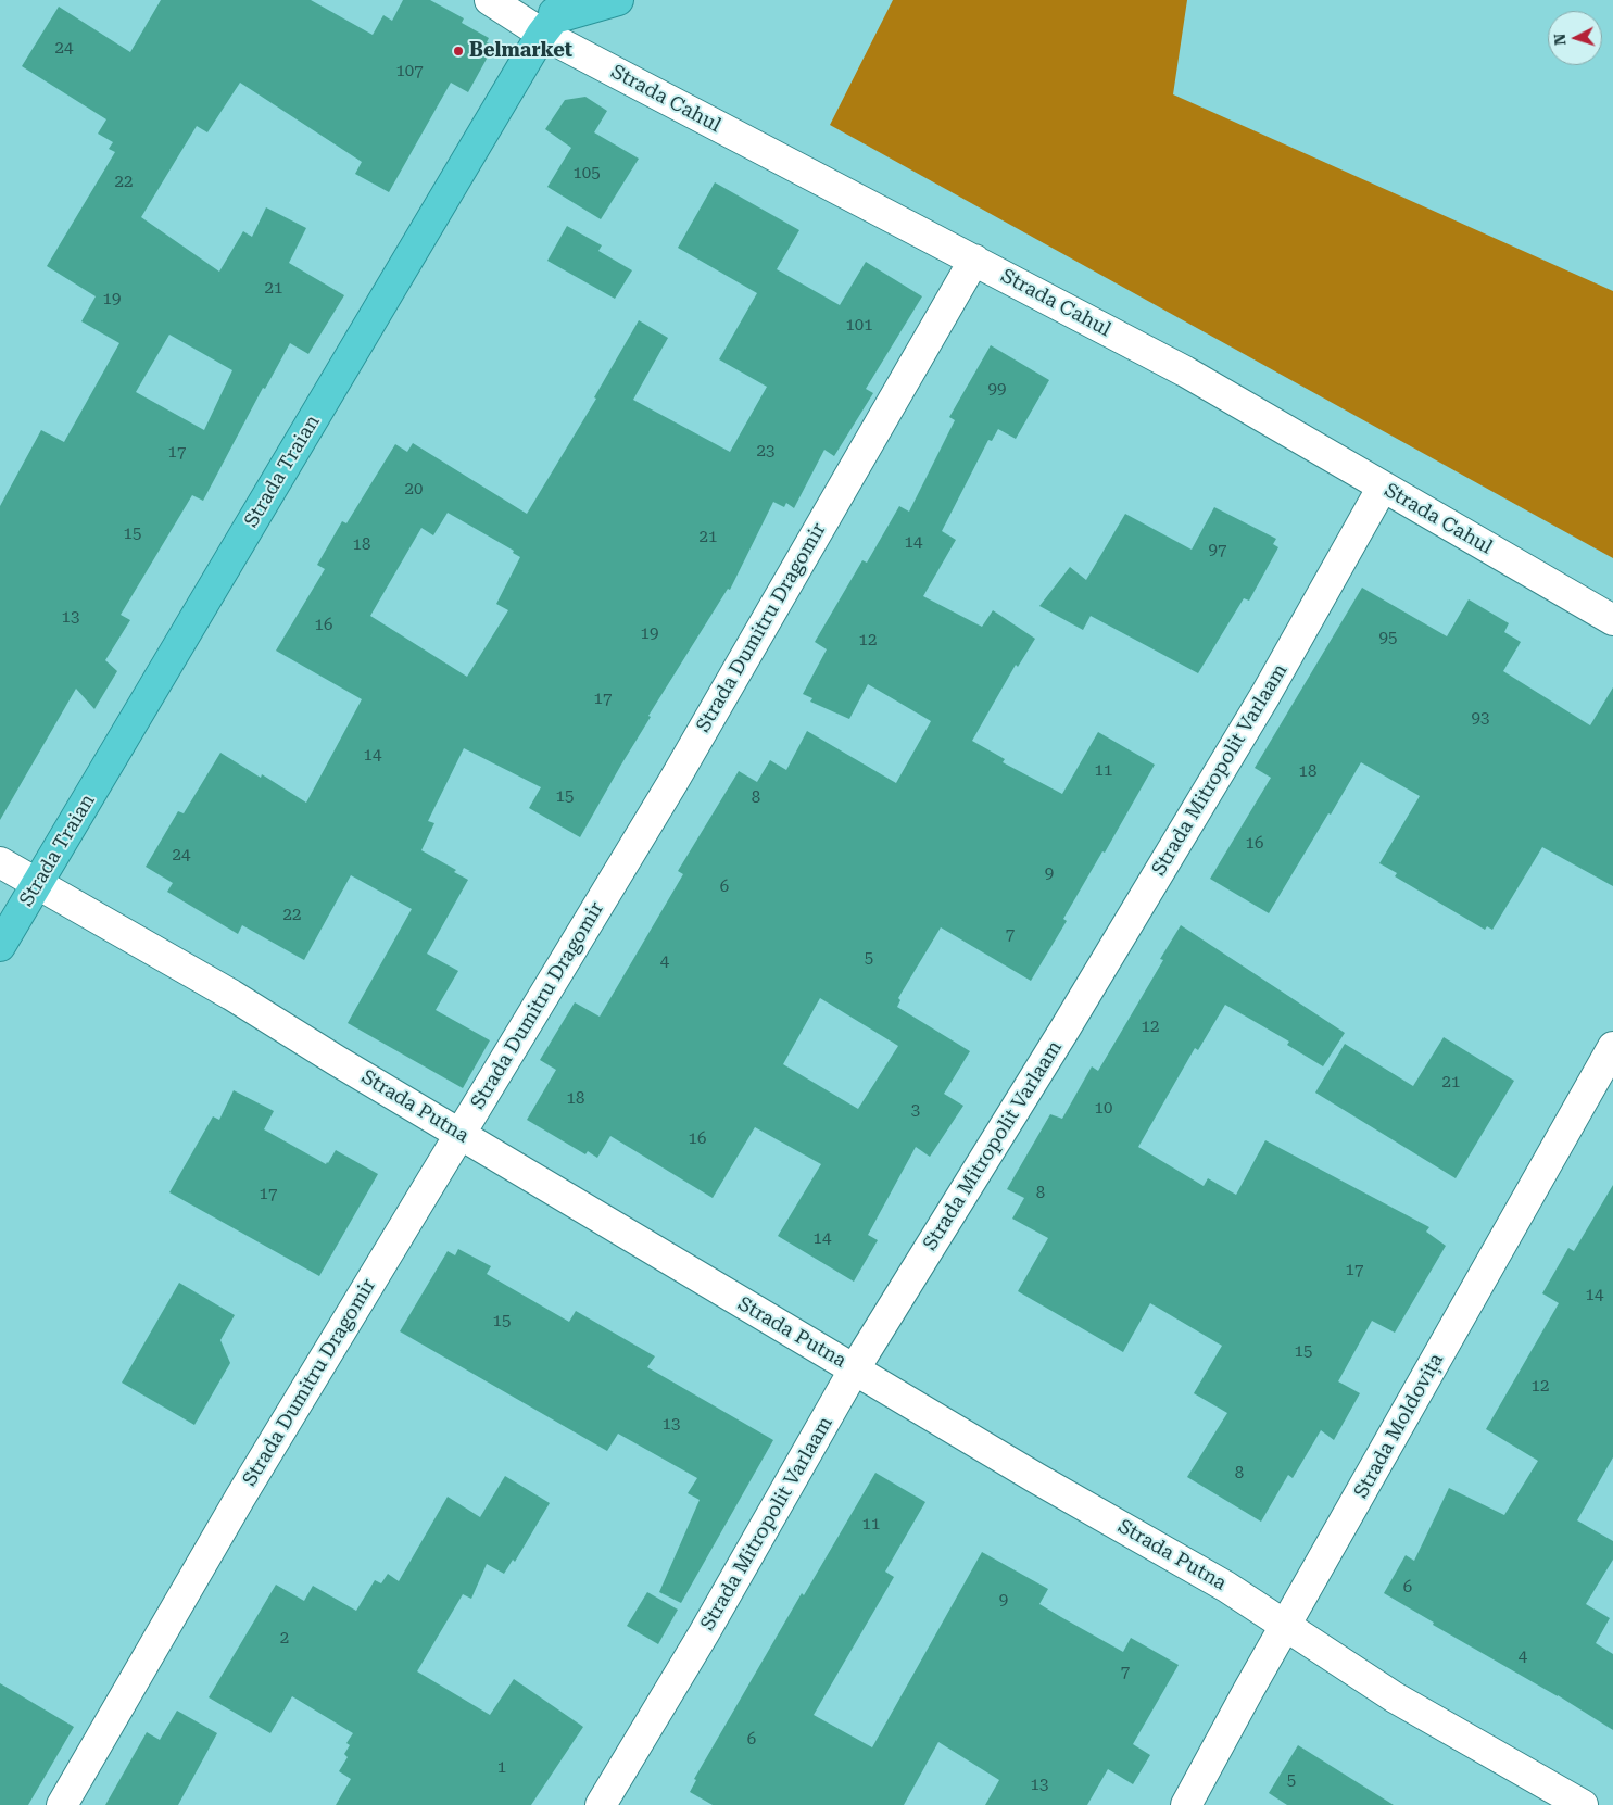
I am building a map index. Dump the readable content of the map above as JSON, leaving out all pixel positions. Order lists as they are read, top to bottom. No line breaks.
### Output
{"streets":{"highway":["Strada Trаian"],"street":["Strada Cahul","Strada Dumitru Dragomir","Strada Mitropolit Varlaam","Strada Putna","Strada Moldovița"]},"crossings":[["Strada Cahul","Strada Trаian"],["Strada Cahul","Strada Dumitru Dragomir"],["Strada Cahul","Strada Mitropolit Varlaam"],["Strada Trаian","Strada Putna"],["Strada Dumitru Dragomir","Strada Putna"],["Strada Mitropolit Varlaam","Strada Putna"],["Strada Putna","Strada Moldovița"]],"places":["Belmarket"],"house_numbers":["24","107","105","22","21","19","101","99","23","17","20","15","21","14","18","97","13","16","19","95","12","17","93","14","11","18","15","8","16","24","9","6","22","7","5","4","12","21","18","10","3","16","8","17","14","17","14","15","15","12","13","8","11","6","9","2","4","7","6","1","5","13"],"north":"left"}
